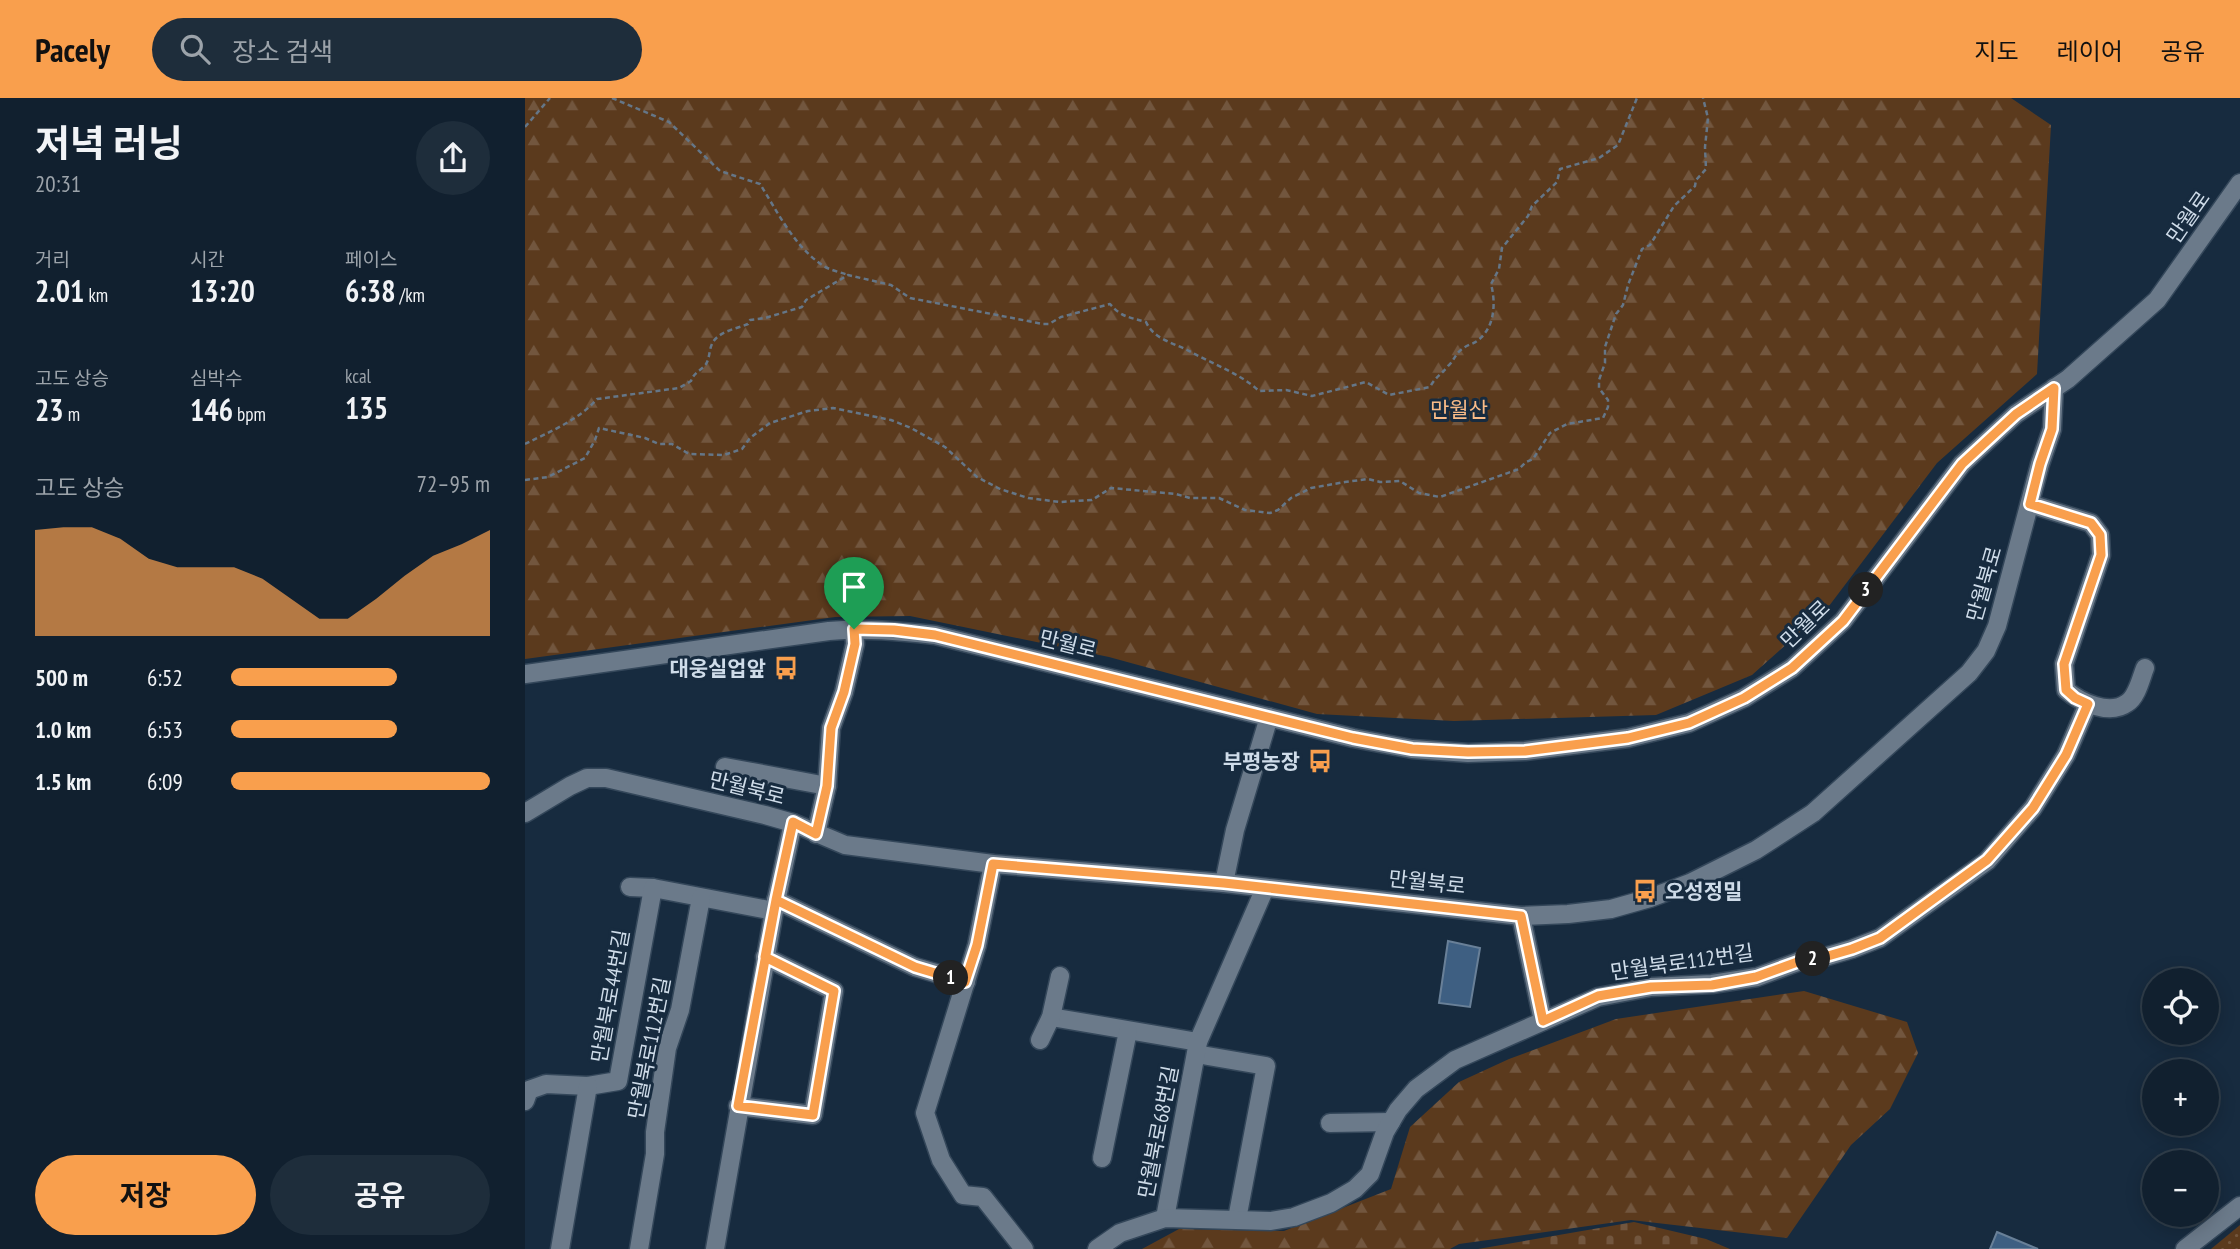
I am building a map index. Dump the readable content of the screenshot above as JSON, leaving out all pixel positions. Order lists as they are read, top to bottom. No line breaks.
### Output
{"streets":{"street":["만월로","만월북로","만월북로112번길","만월북로44번길","만월북로68번길"]},"crossings":[["만월로","만월북로"],["만월북로","만월북로68번길"],["만월북로112번길","만월북로68번길"]],"parks":["만월산"],"places":{"bus stop":["대웅실업앞","부평농장","오성정밀"]},"page":{"header":"Pacely","search":"장소 검색","nav":["지도","레이어","공유"],"heading":["저녁 러닝","20:31"],"stats":[["거리","2.01 km"],["시간","13:20"],["페이스","6:38 /km"],["고도 상승","23 m"],["심박수","146 bpm"],["kcal","135"]],"chart":["고도 상승","72–95 m"],"pins":["3","2","1"],"list":[{"name":"500 m","note":"6:52"},{"name":"1.0 km","note":"6:53"},{"name":"1.5 km","note":"6:09"}],"map_buttons":["+","−"],"buttons":["저장","공유"]}}
